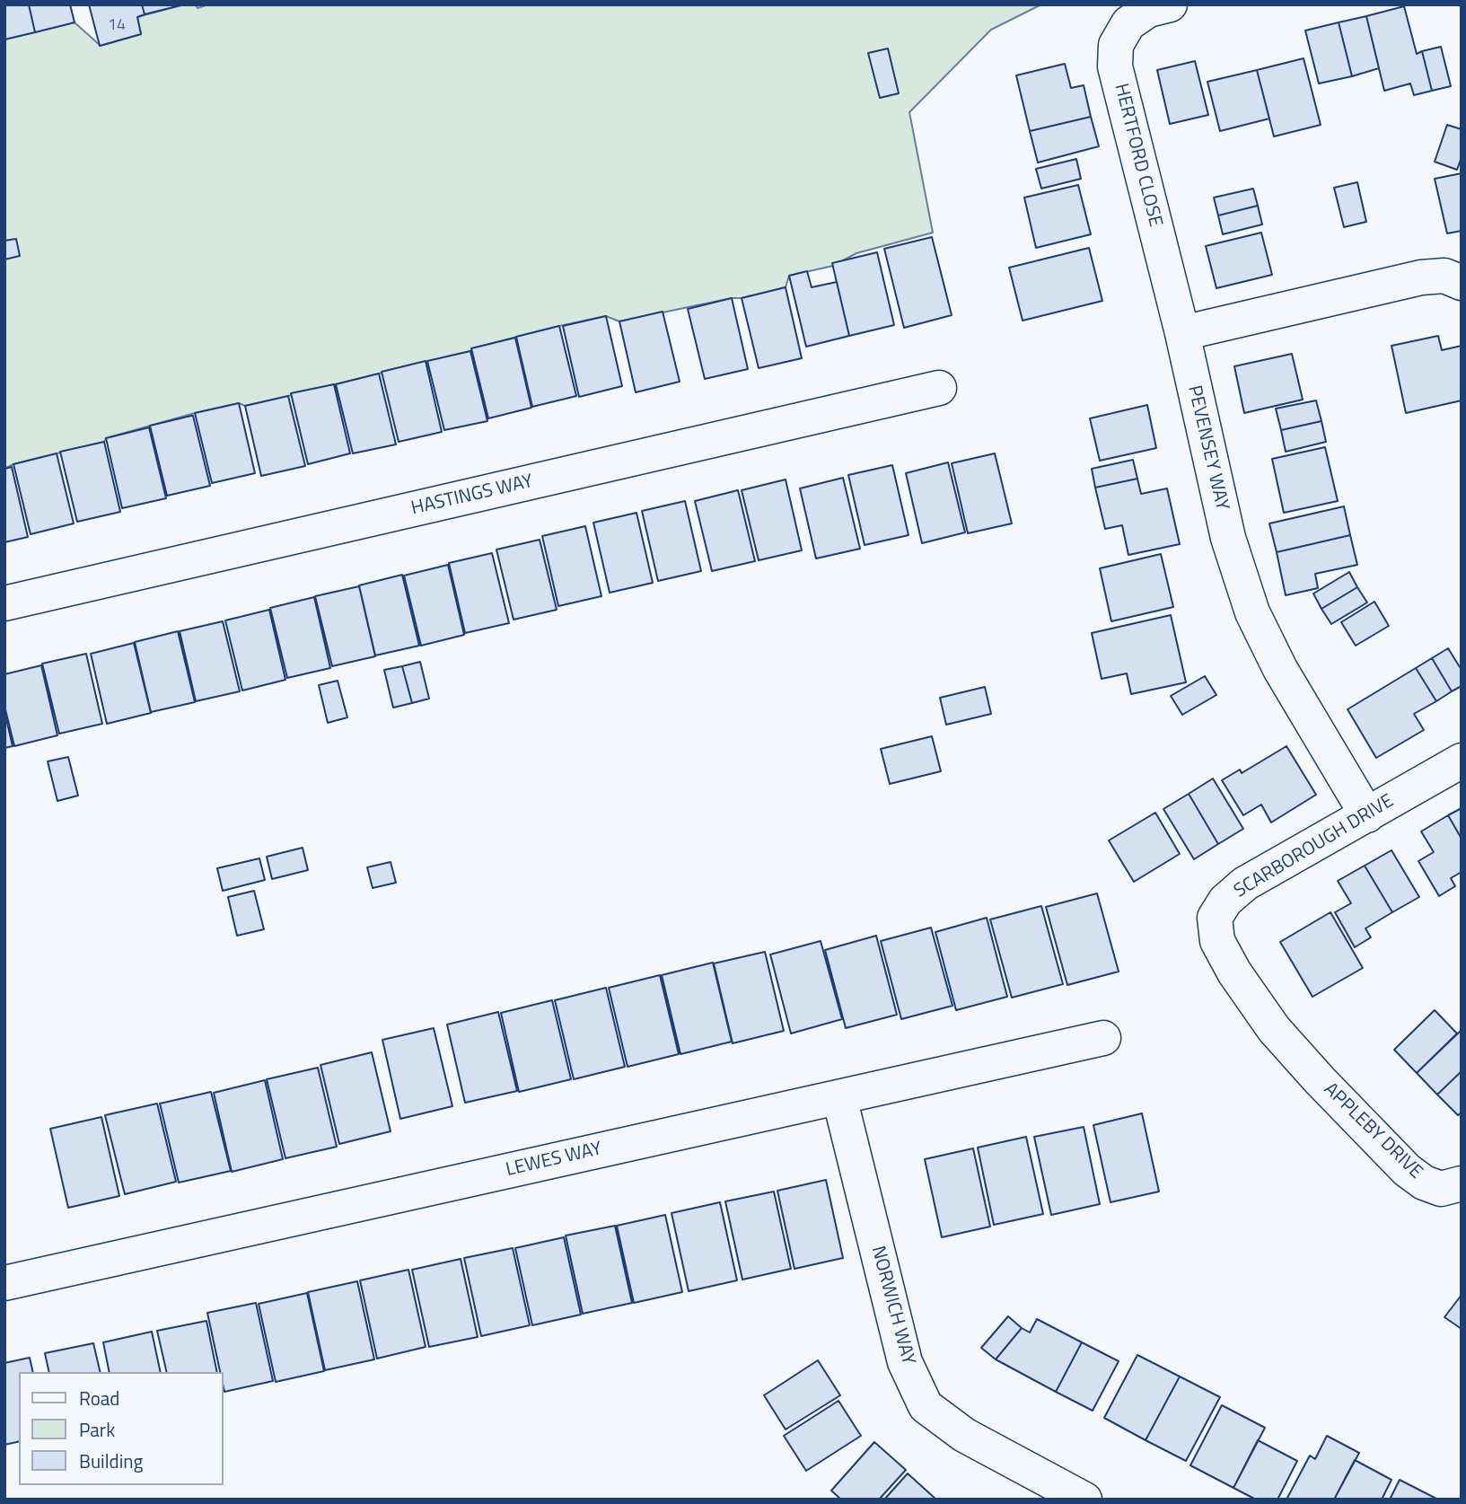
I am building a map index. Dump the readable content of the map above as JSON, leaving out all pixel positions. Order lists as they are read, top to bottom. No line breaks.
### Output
{"streets":{"street":["HERTFORD CLOSE","PEVENSEY WAY","HASTINGS WAY","SCARBOROUGH DRIVE","APPLEBY DRIVE","LEWES WAY","NORWICH WAY"]},"crossings":[["HERTFORD CLOSE","PEVENSEY WAY"],["PEVENSEY WAY","SCARBOROUGH DRIVE"],["SCARBOROUGH DRIVE","APPLEBY DRIVE"],["LEWES WAY","NORWICH WAY"]],"house_numbers":["14"],"legend":["Road","Park","Building"]}
